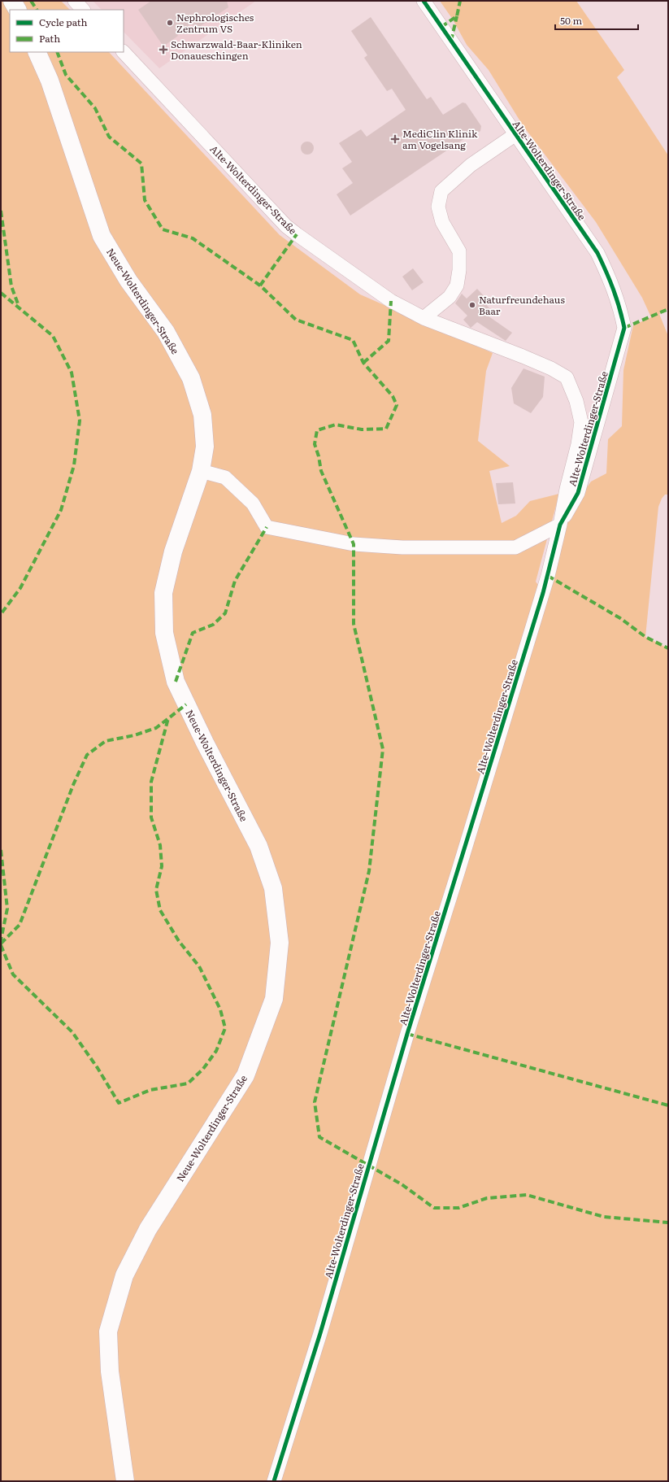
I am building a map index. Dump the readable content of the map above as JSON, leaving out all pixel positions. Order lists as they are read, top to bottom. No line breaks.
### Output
{"streets":{"main road":["Neue-Wolterdinger-Straße"],"street":["Alte-Wolterdinger-Straße"]},"places":{"other":["Nephrologisches Zentrum VS","Naturfreundehaus Baar"],"health":["Schwarzwald-Baar-Kliniken Donaueschingen","MediClin Klinik am Vogelsang"]},"legend":["Cycle path","Path"],"scale_bar":"50 m"}
